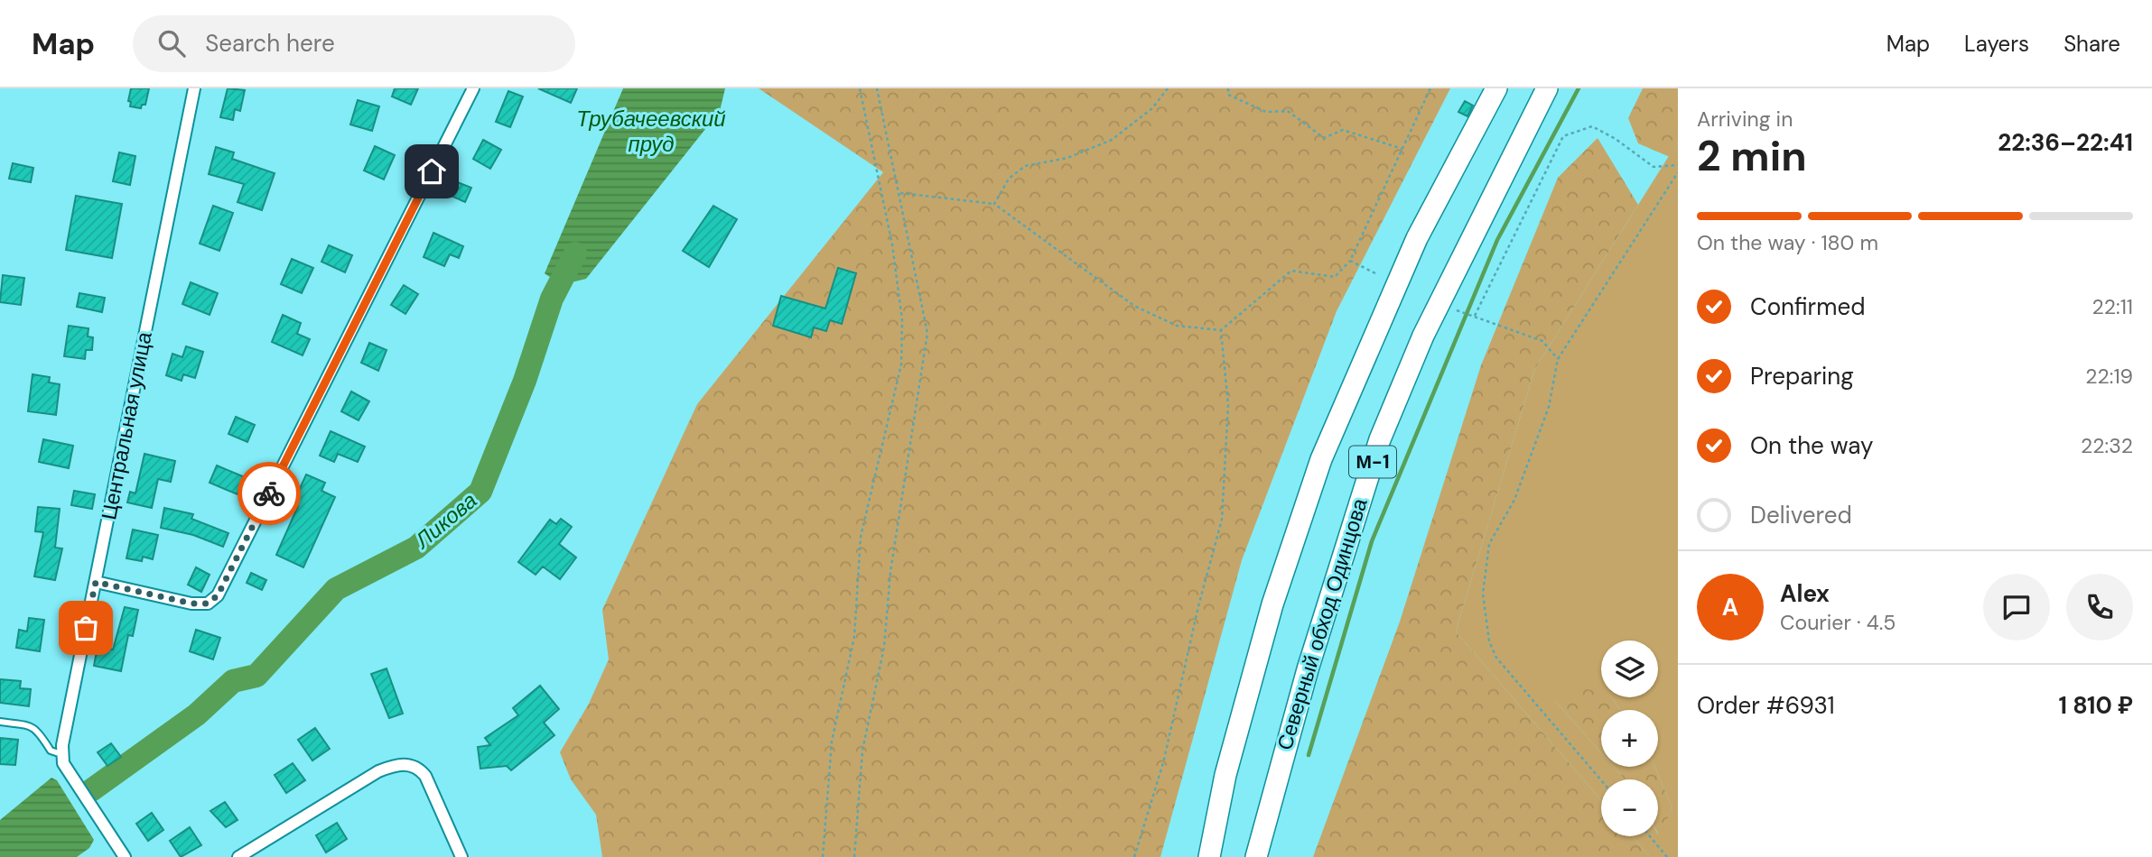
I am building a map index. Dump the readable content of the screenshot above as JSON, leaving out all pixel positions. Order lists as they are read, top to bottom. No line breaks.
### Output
{"streets":{"highway":["М-1","Северный обход Одинцова"],"street":["Центральная улица"]},"water":["Трубачеевский пруд","Ликова"],"page":{"header":"Map","search":"Search here","nav":["Map","Layers","Share"],"heading":["2 min","Arriving in","22:36–22:41"],"panel":["Alex","Courier · 4.5","Order #6931","1 810 ₽"],"bar":"On the way · 180 m","list":[["Confirmed","22:11"],["Preparing","22:19"],["On the way","22:32"],"Delivered"],"round":"A","map_buttons":["+","−"]}}
